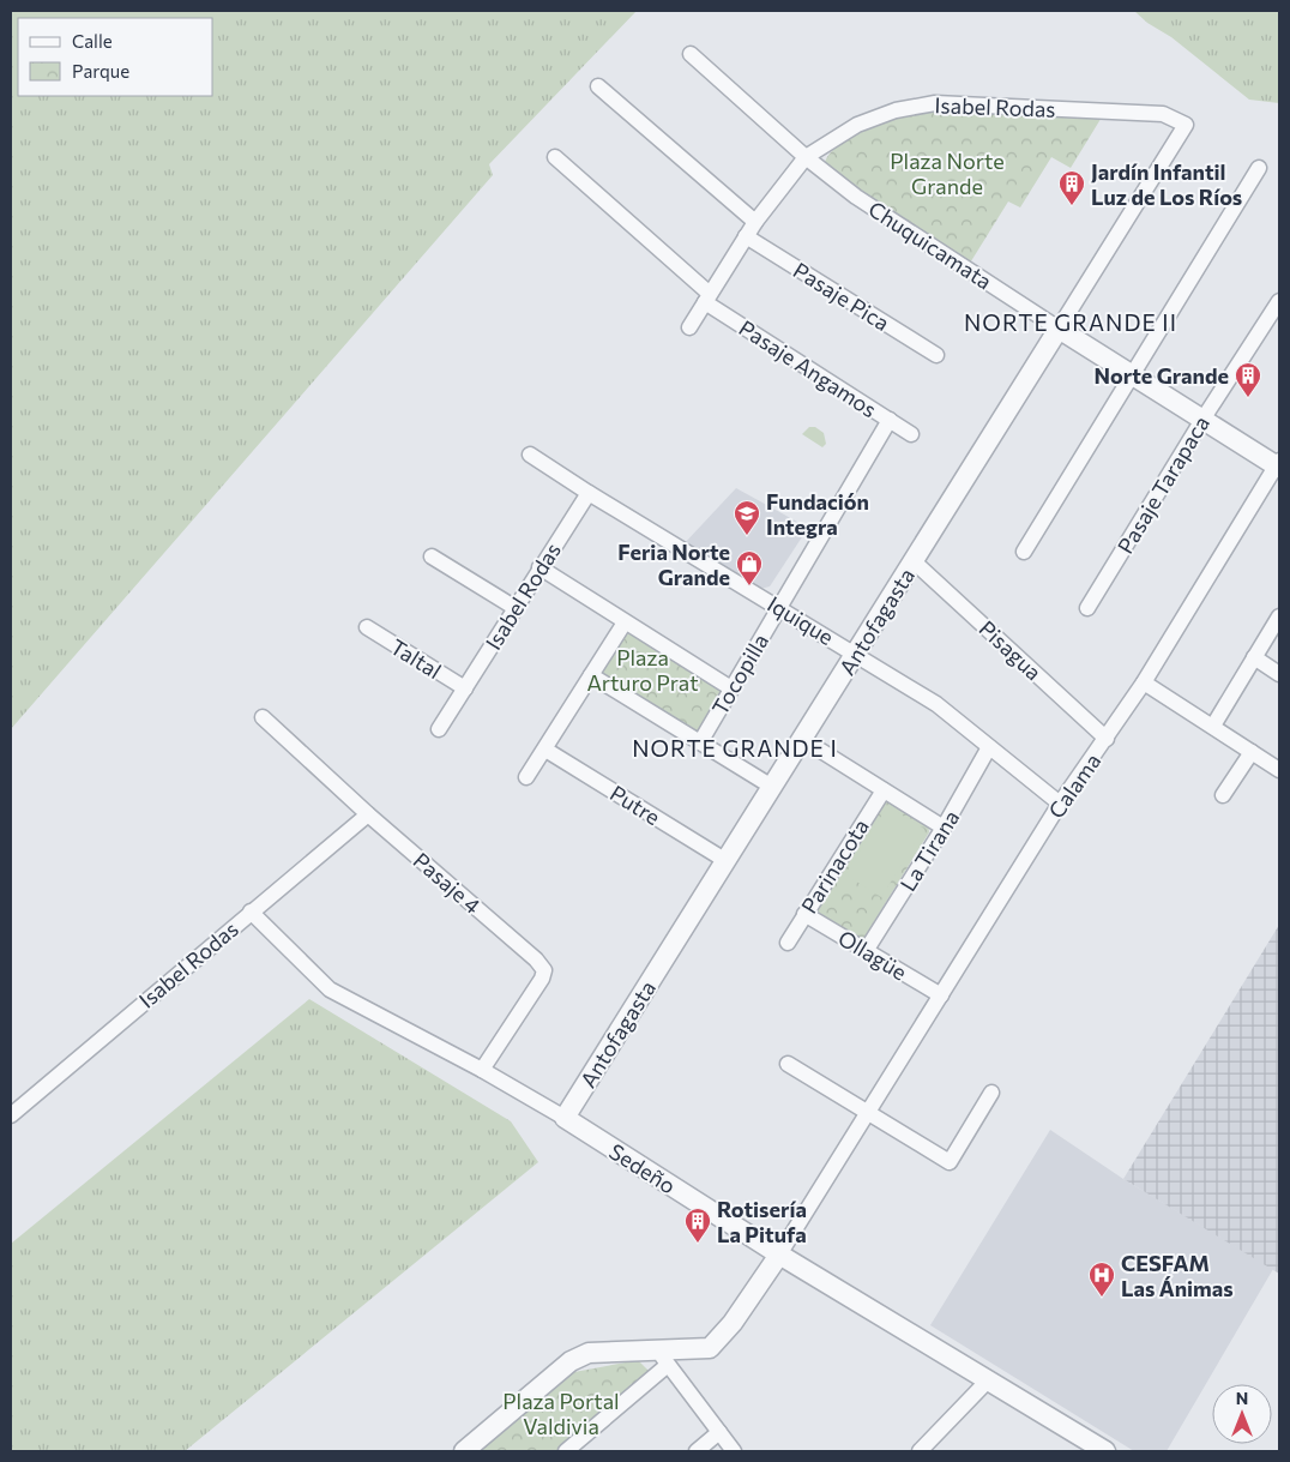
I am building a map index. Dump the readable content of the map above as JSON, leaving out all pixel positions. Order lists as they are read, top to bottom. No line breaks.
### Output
{"streets":{"street":["Isabel Rodas","Chuquicamata","Pasaje Pica","Pasaje Angamos","Pasaje Tarapaca","Iquique","Antofagasta","Pisagua","Taltal","Tocopilla","Calama","Putre","La Tirana","Parinacota","Pasaje 4","Ollagüe","Sedeño"]},"crossings":[["Isabel Rodas","Chuquicamata"],["Isabel Rodas","Pasaje Pica"],["Isabel Rodas","Pasaje Angamos"],["Isabel Rodas","Iquique"],["Isabel Rodas","Antofagasta"],["Isabel Rodas","Taltal"],["Isabel Rodas","Pasaje 4"],["Isabel Rodas","Sedeño"],["Chuquicamata","Pasaje Tarapaca"],["Chuquicamata","Antofagasta"],["Chuquicamata","Calama"],["Pasaje Angamos","Tocopilla"],["Iquique","Antofagasta"],["Iquique","Tocopilla"],["Iquique","Calama"],["Iquique","La Tirana"],["Antofagasta","Pisagua"],["Antofagasta","Putre"],["Antofagasta","Sedeño"],["Pisagua","Calama"],["Calama","Ollagüe"],["Calama","Sedeño"],["La Tirana","Ollagüe"],["Parinacota","Ollagüe"],["Pasaje 4","Sedeño"]],"districts":["NORTE GRANDE II","NORTE GRANDE I"],"parks":["Plaza Norte Grande","Plaza Arturo Prat","Plaza Portal Valdivia"],"places":{"building":["Jardín Infantil Luz de Los Ríos","Norte Grande","Rotisería La Pitufa"],"school or university":["Fundación Integra"],"shop":["Feria Norte Grande"],"hospital":["CESFAM Las Ánimas"]},"legend":["Calle","Parque"],"north":"top"}
